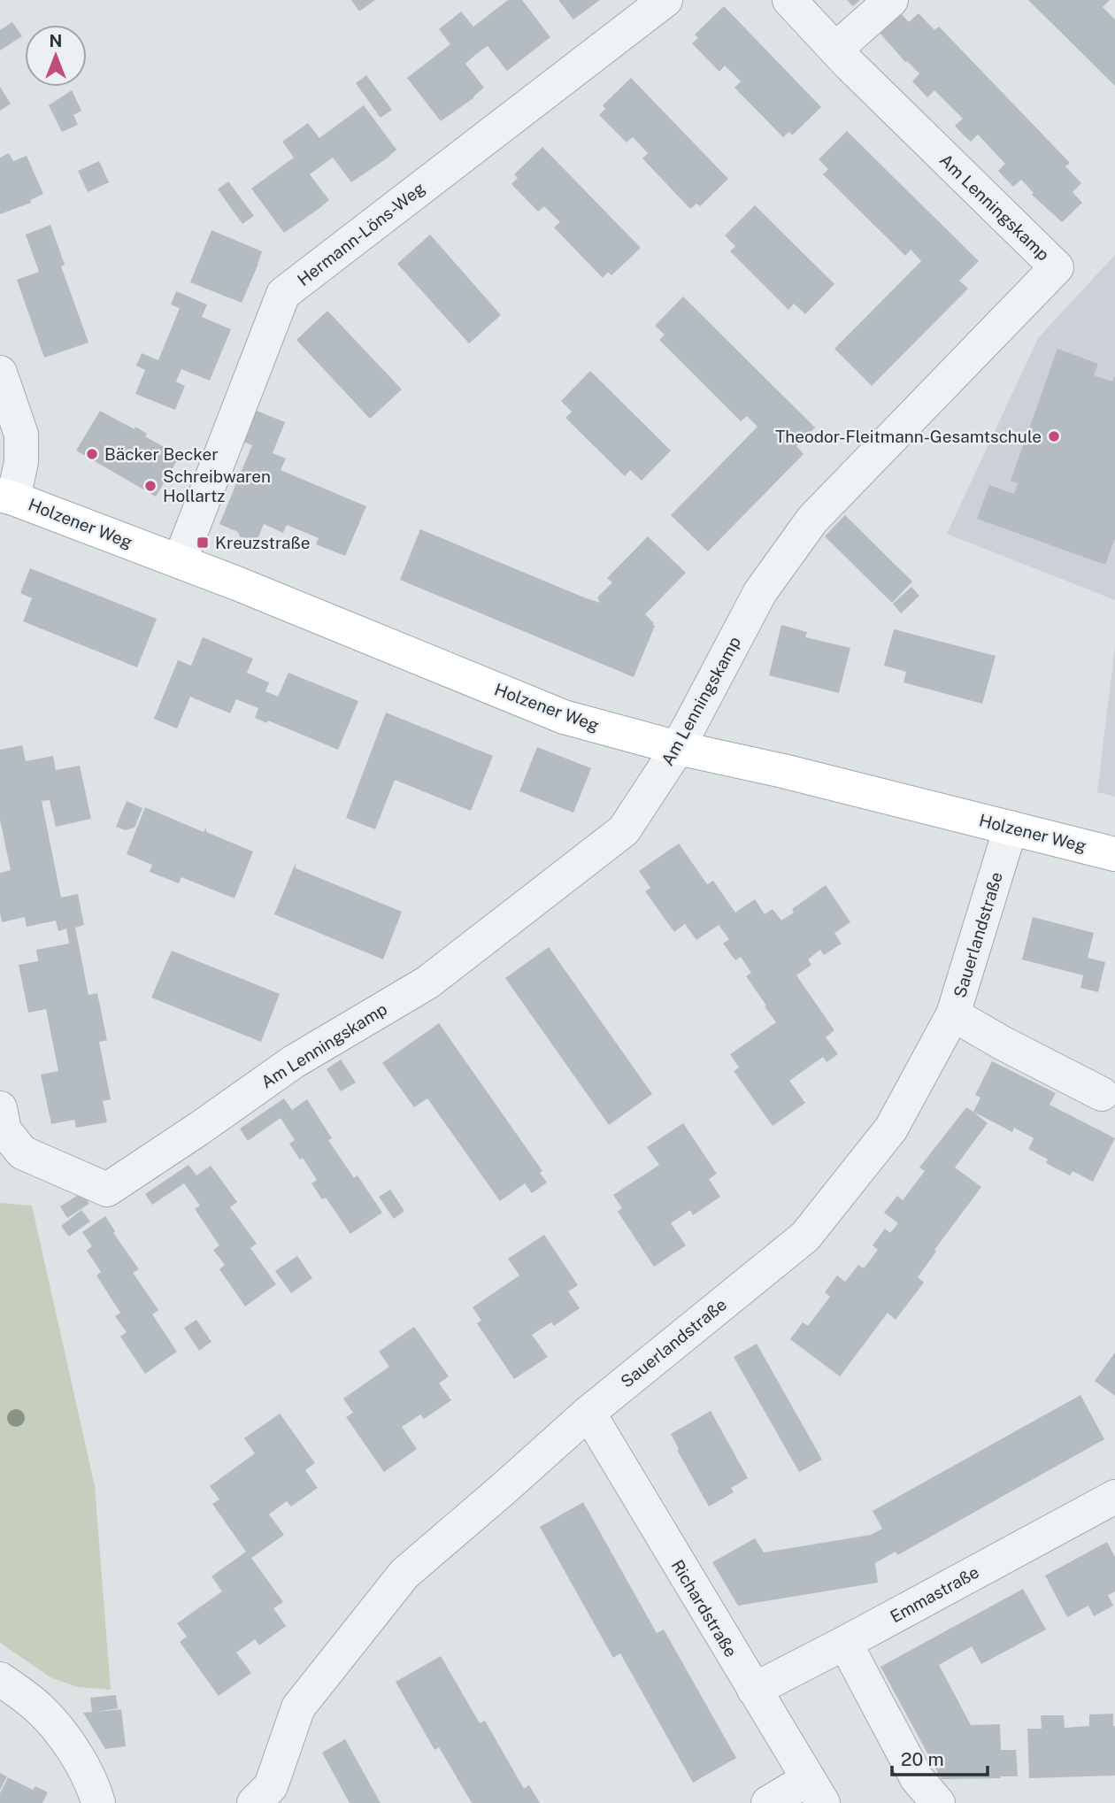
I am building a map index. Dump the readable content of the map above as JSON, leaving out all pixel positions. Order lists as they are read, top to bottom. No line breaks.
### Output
{"streets":{"main road":["Holzener Weg"],"street":["Am Lenningskamp","Hermann-Löns-Weg","Sauerlandstraße","Emmastraße","Richardstraße"]},"crossings":[["Am Lenningskamp","Holzener Weg"],["Hermann-Löns-Weg","Holzener Weg"],["Holzener Weg","Sauerlandstraße"],["Sauerlandstraße","Richardstraße"],["Emmastraße","Richardstraße"]],"places":{"other":["Theodor-Fleitmann-Gesamtschule","Bäcker Becker","Schreibwaren Hollartz"],"transit":["Kreuzstraße"]},"scale_bar":"20 m","north":"top"}
